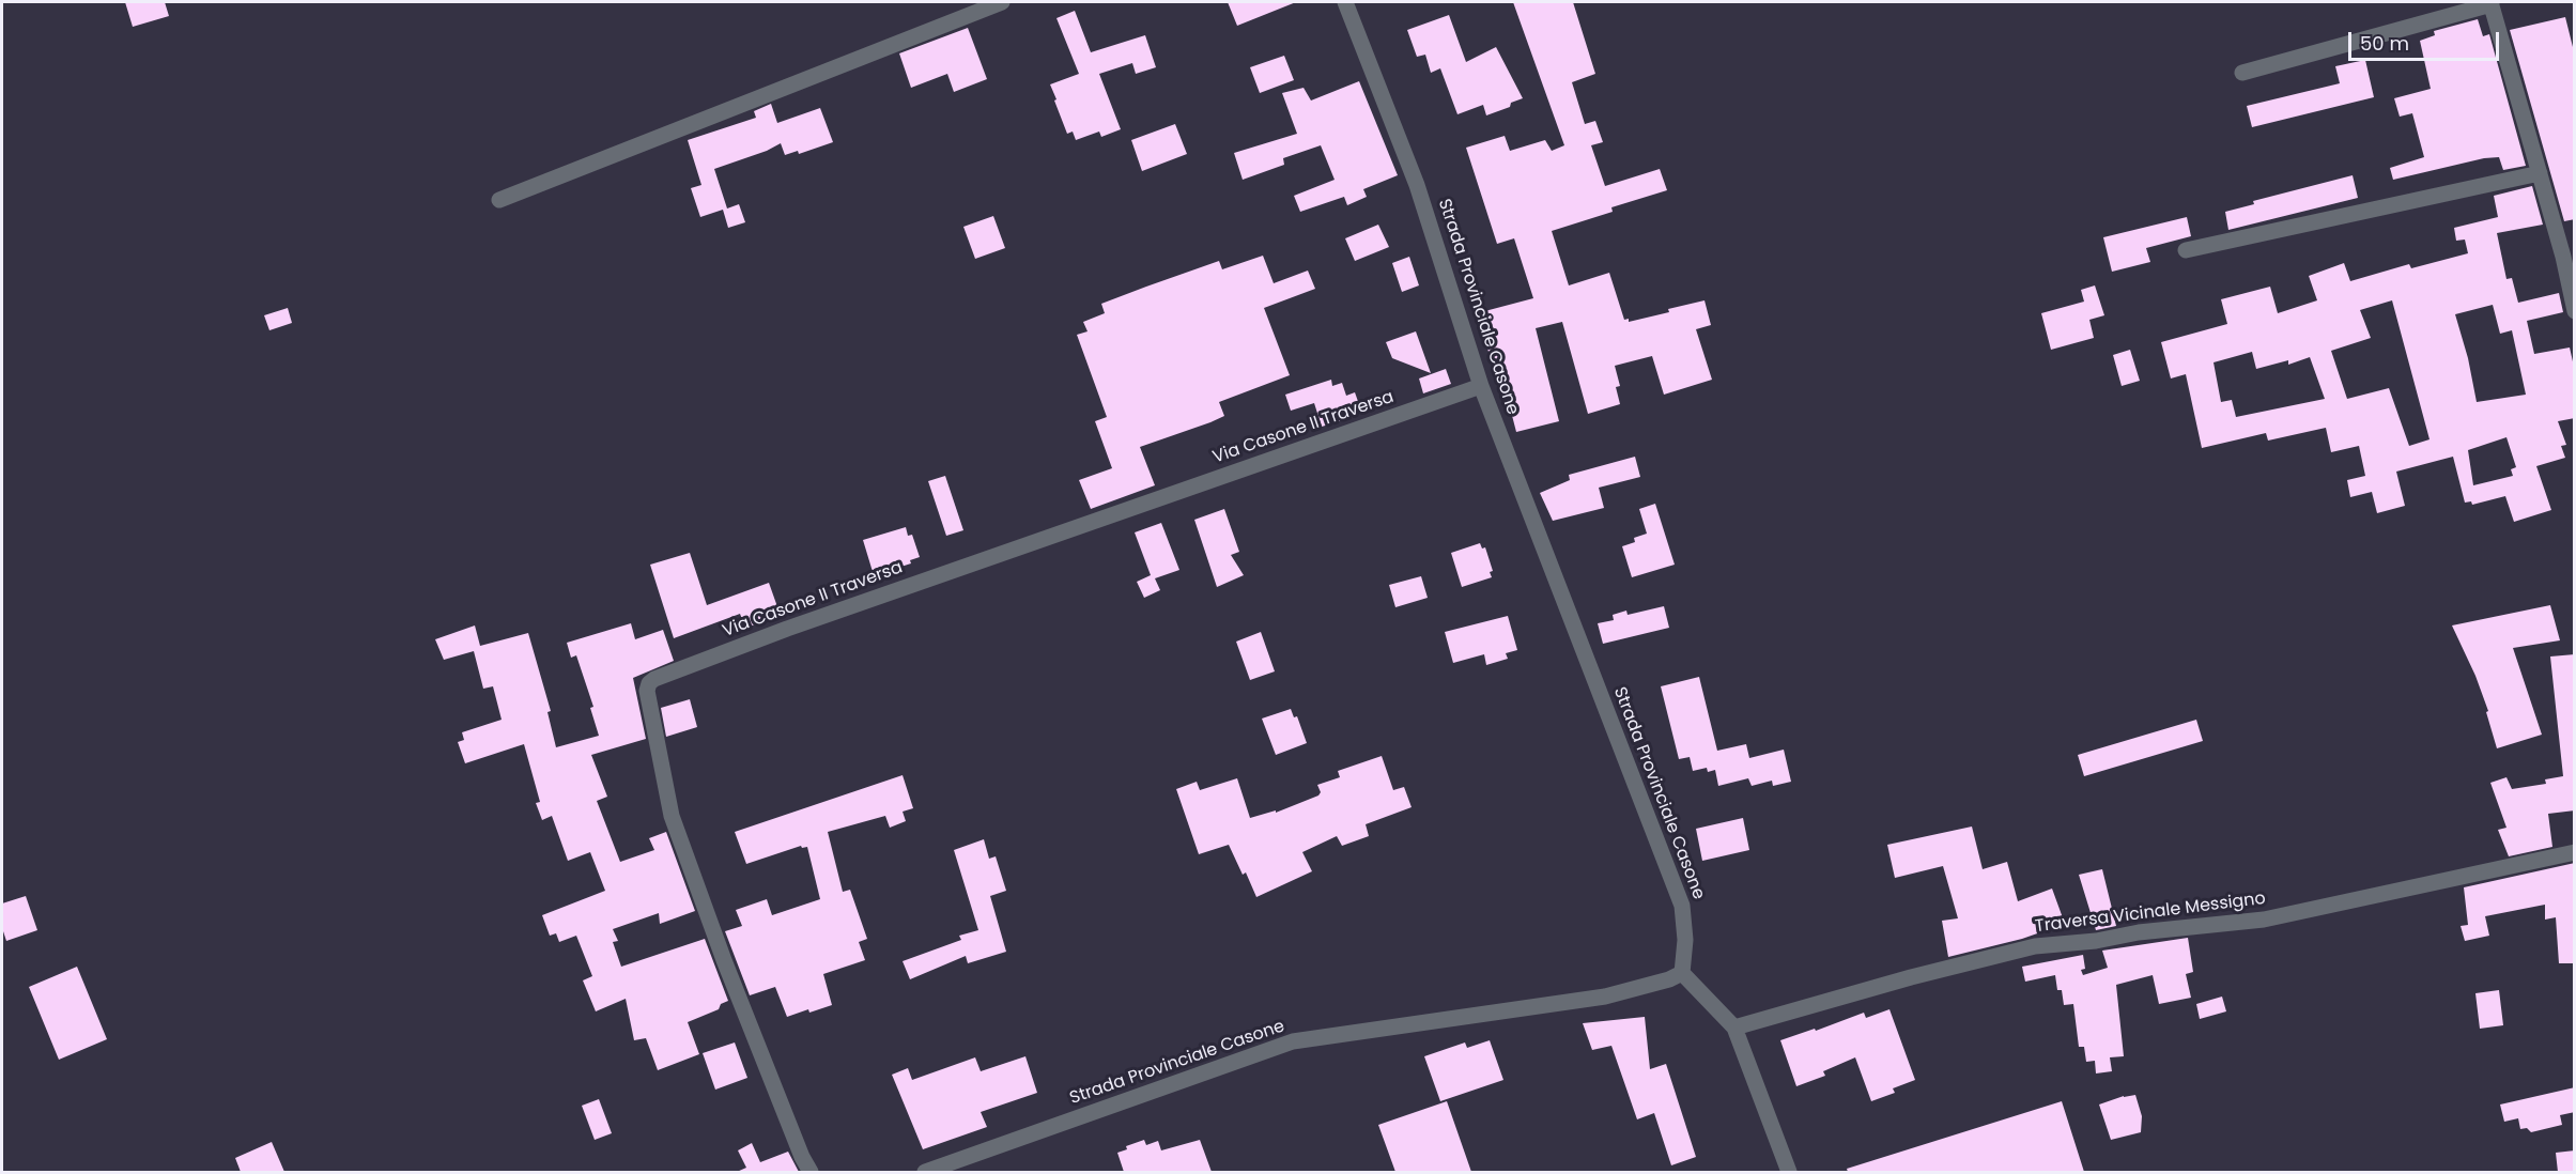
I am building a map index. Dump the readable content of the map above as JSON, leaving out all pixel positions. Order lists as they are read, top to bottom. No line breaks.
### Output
{"streets":{"street":["Strada Provinciale Casone","Via Casone II Traversa","Traversa Vicinale Messigno"]},"crossings":[["Strada Provinciale Casone","Via Casone II Traversa"]],"scale_bar":"50 m"}
